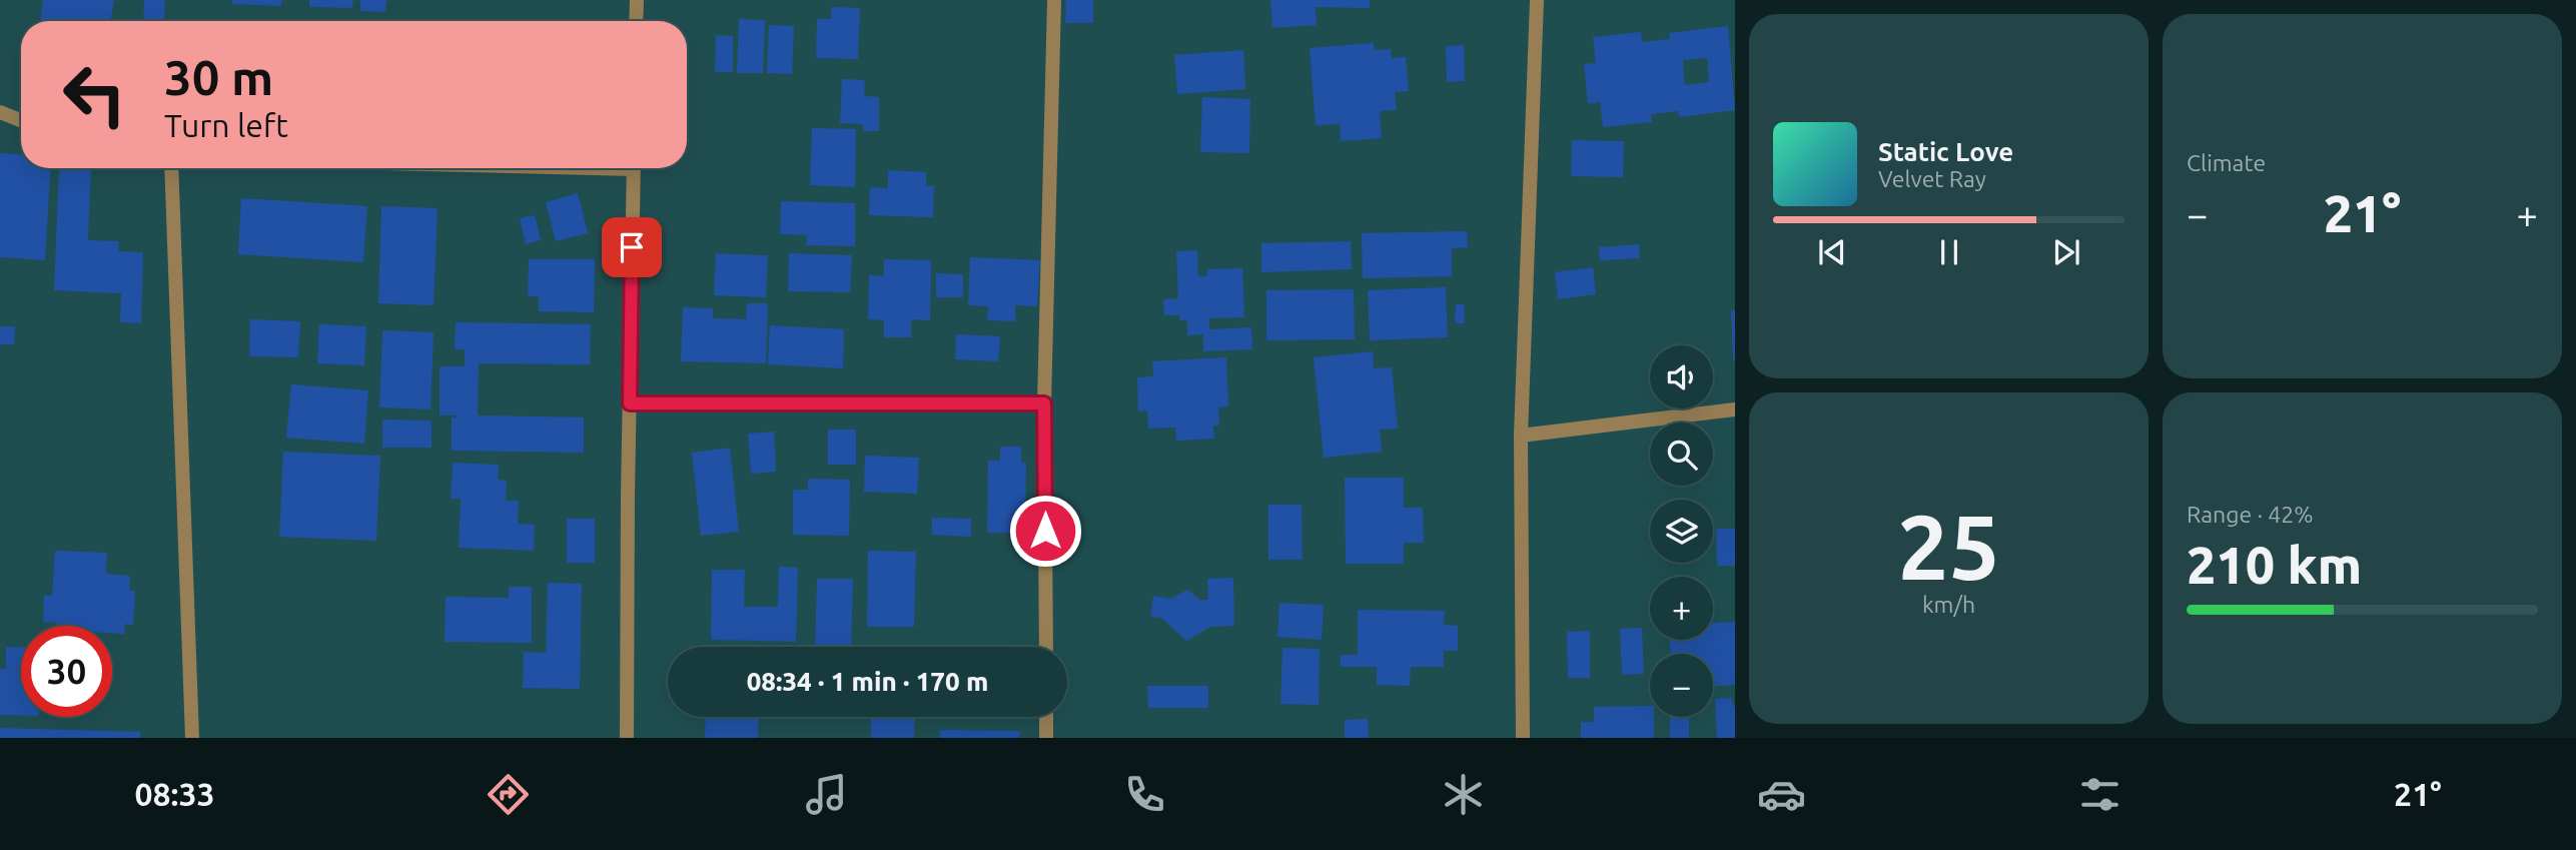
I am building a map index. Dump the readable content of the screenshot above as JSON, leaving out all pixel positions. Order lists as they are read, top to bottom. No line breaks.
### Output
{"page":{"tile":["Climate",["25","km/h"],["Range · 42%","210 km"]],"turn":["30 m","Turn left"],"song":["Static Love","Velvet Ray"],"heat":["−","21°","+"],"map_buttons":["+","−"],"limit":"30","trip":"08:34 · 1 min · 170 m","tabs":["08:33","21°"]}}
